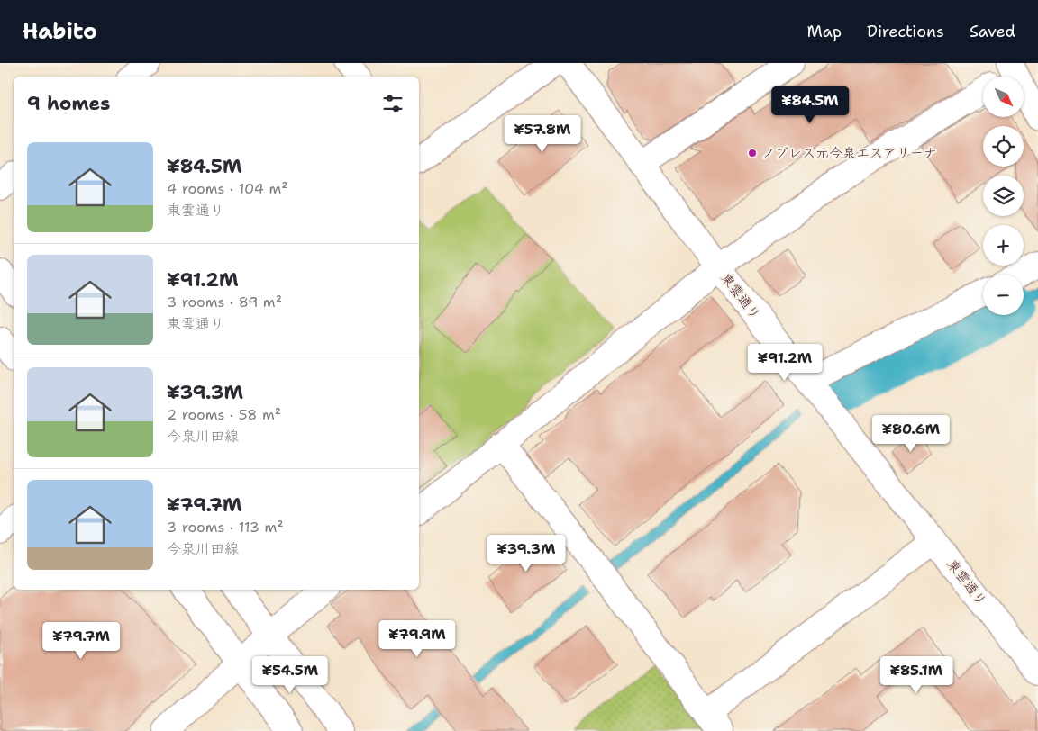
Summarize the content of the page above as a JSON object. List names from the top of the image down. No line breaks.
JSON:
{"streets":{"street":["東雲通り"]},"places":["ノブレス元今泉エスアリーナ"],"north":"bottom right","page":{"header":"Habito","nav":["Map","Directions","Saved"],"map_buttons":["+","−"],"heading":"9 homes","price":["¥84.5M","¥57.8M","¥91.2M","¥80.6M","¥39.3M","¥79.9M","¥79.7M","¥54.5M","¥85.1M"],"list":[{"name":"¥84.5M","note":"4 rooms · 104 m² · 東雲通り"},{"name":"¥91.2M","note":"3 rooms · 89 m² · 東雲通り"},{"name":"¥39.3M","note":"2 rooms · 58 m² · 今泉川田線"},{"name":"¥79.7M","note":"3 rooms · 113 m² · 今泉川田線"}]}}
